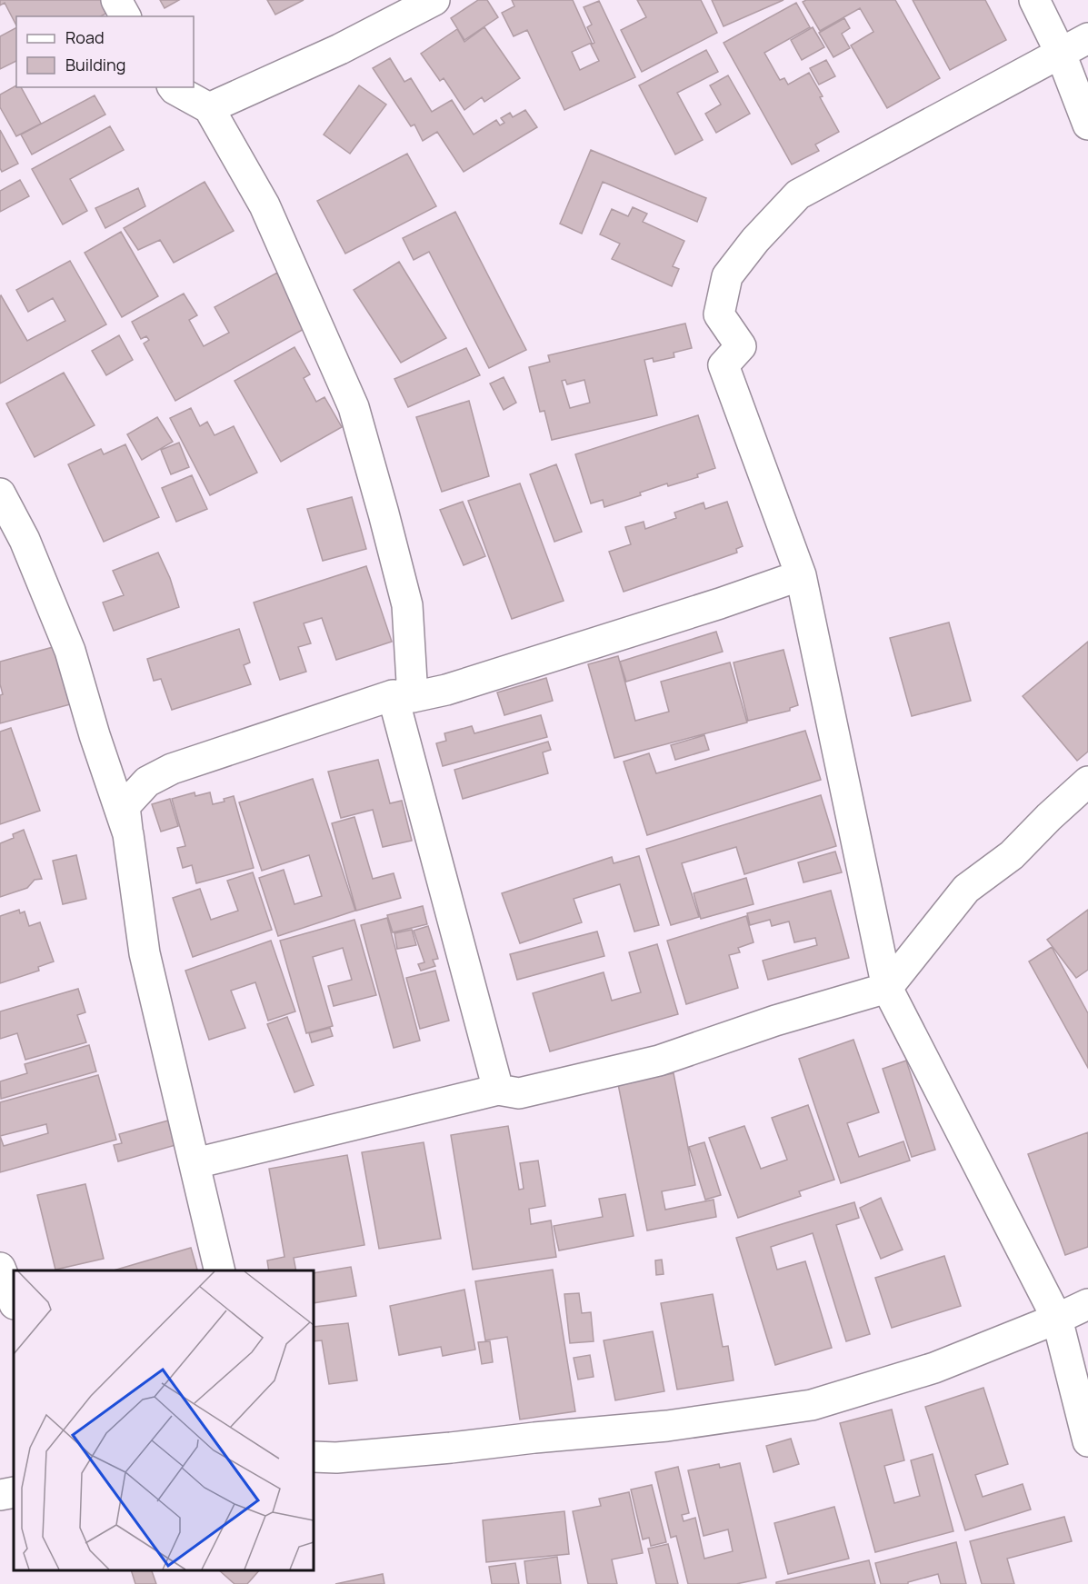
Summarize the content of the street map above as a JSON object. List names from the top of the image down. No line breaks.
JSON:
{"legend":["Road","Building"]}
